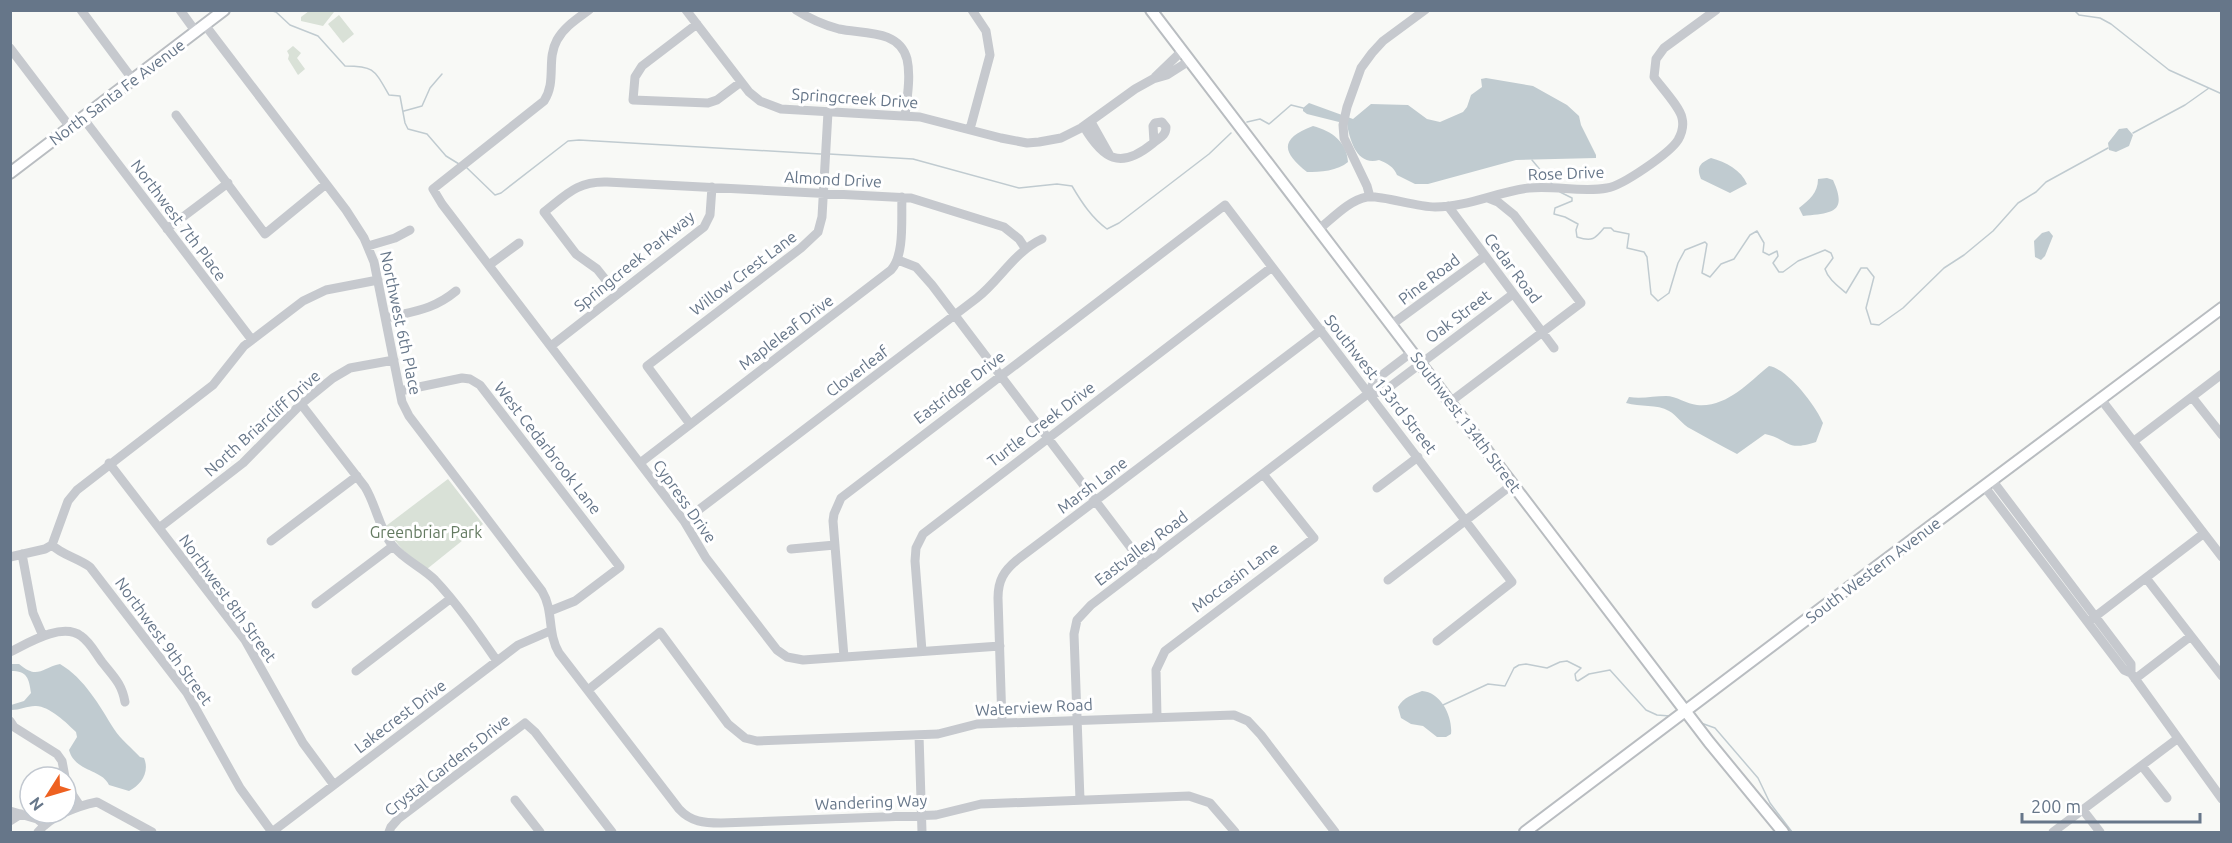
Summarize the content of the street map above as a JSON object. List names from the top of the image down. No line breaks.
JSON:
{"streets":{"main road":["North Santa Fe Avenue","Southwest 134th Street","South Western Avenue"],"street":["Springcreek Drive","Rose Drive","Almond Drive","Northwest 7th Place","Springcreek Parkway","Cedar Road","Willow Crest Lane","Pine Road","Oak Street","Northwest 6th Place","Mapleleaf Drive","Cloverleaf","Southwest 133rd Street","Eastridge Drive","North Briarcliff Drive","Turtle Creek Drive","West Cedarbrook Lane","Marsh Lane","Cypress Drive","Eastvalley Road","Moccasin Lane","Northwest 8th Street","Northwest 9th Street","Waterview Road","Lakecrest Drive","Crystal Gardens Drive","Wandering Way"]},"crossings":[["North Santa Fe Avenue","Northwest 7th Place"],["North Santa Fe Avenue","Northwest 6th Place"],["Springcreek Drive","Willow Crest Lane"],["Springcreek Drive","Southwest 134th Street"],["Rose Drive","Cedar Road"],["Almond Drive","Springcreek Parkway"],["Almond Drive","Willow Crest Lane"],["Almond Drive","Cloverleaf"],["Springcreek Parkway","Cypress Drive"],["Cedar Road","Pine Road"],["Cedar Road","Oak Street"],["Willow Crest Lane","Mapleleaf Drive"],["Pine Road","Southwest 134th Street"],["Oak Street","Southwest 134th Street"],["Oak Street","Eastvalley Road"],["Northwest 6th Place","North Briarcliff Drive"],["Northwest 6th Place","West Cedarbrook Lane"],["Northwest 6th Place","Lakecrest Drive"],["Northwest 6th Place","Wandering Way"],["Mapleleaf Drive","Cypress Drive"],["Cloverleaf","Cypress Drive"],["Southwest 133rd Street","Eastridge Drive"],["Southwest 133rd Street","Turtle Creek Drive"],["Southwest 133rd Street","Marsh Lane"],["Southwest 133rd Street","Eastvalley Road"],["Eastridge Drive","Cypress Drive"],["Southwest 134th Street","Eastvalley Road"],["Southwest 134th Street","South Western Avenue"],["North Briarcliff Drive","Northwest 8th Street"],["Turtle Creek Drive","Cypress Drive"],["Marsh Lane","Cypress Drive"],["Marsh Lane","Waterview Road"],["Eastvalley Road","Moccasin Lane"],["Eastvalley Road","Waterview Road"],["Eastvalley Road","Wandering Way"],["Moccasin Lane","Waterview Road"],["Northwest 8th Street","Lakecrest Drive"],["Northwest 9th Street","Lakecrest Drive"],["Waterview Road","Wandering Way"]],"parks":["Greenbriar Park"],"scale_bar":"200 m","north":"bottom left"}
